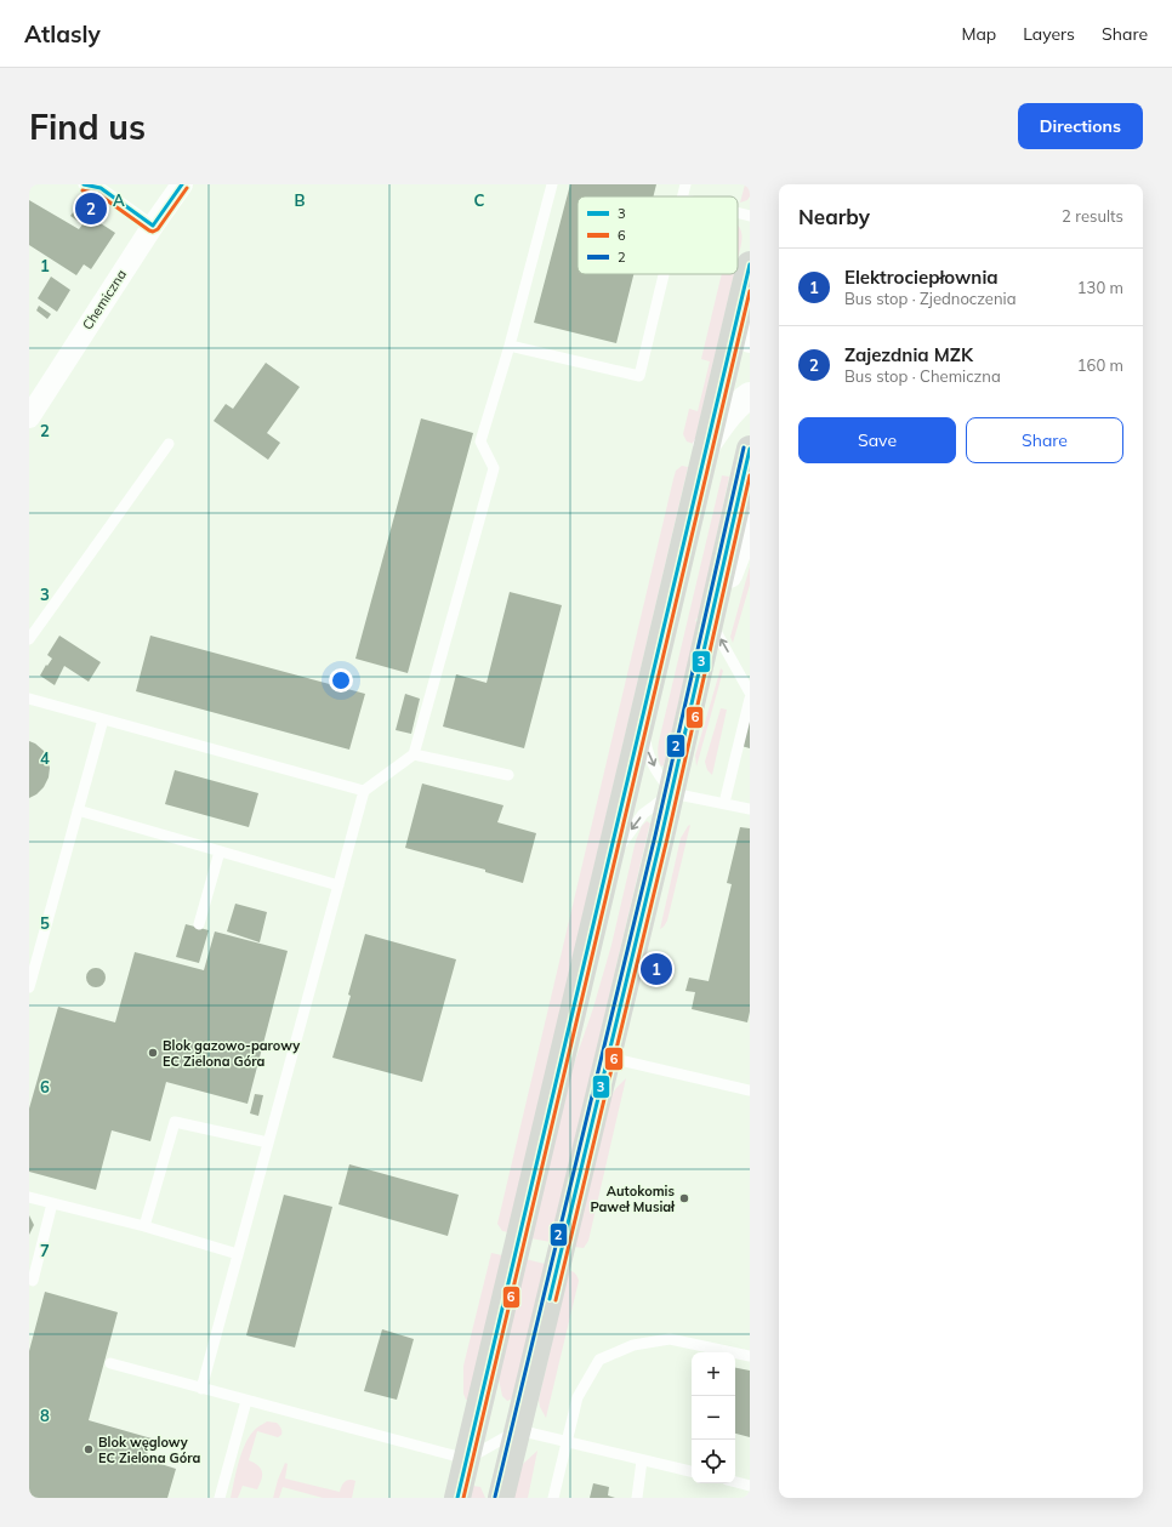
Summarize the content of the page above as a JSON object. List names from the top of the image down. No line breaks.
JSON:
{"streets":{"street":["Chemiczna"]},"places":["Blok gazowo-parowy EC Zielona Góra","Autokomis Paweł Musiał","Blok węglowy EC Zielona Góra"],"lines":["transit line 3","transit line 6","transit line 2"],"legend":["3","6","2"],"page":{"header":"Atlasly","nav":["Map","Layers","Share"],"buttons":["Directions",["Save","Share"]],"title":"Find us","heading":["Nearby","2 results"],"pins":["2","1"],"list":[{"mark":"1","name":"Elektrociepłownia","note":"Bus stop · Zjednoczenia","value":"130 m"},{"mark":"2","name":"Zajezdnia MZK","note":"Bus stop · Chemiczna","value":"160 m"}],"map_buttons":["+","−"]},"grid":{"columns":["A","B","C"],"rows":["1","2","3","4","5","6","7","8"]}}
